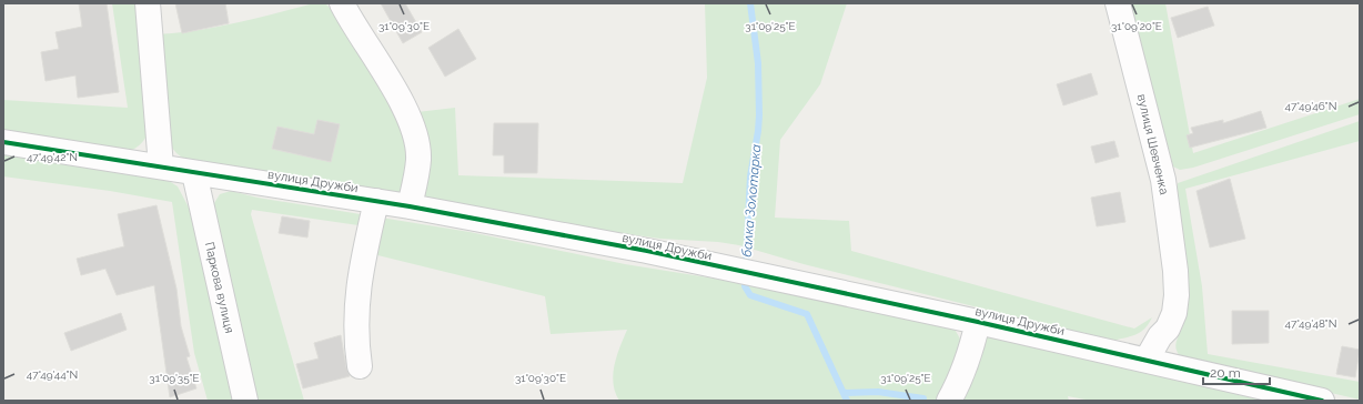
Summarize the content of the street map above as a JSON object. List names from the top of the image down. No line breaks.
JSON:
{"streets":{"street":["вулиця Шевченка","вулиця Дружби","Паркова вулиця"]},"crossings":[["вулиця Шевченка","вулиця Дружби"],["вулиця Дружби","Паркова вулиця"]],"water":["балка Золотарка"],"scale_bar":"20 m","coordinates":["31°09'20\"E","31°09'30\"E","31°09'25\"E","47°49'46\"N","47°49'42\"N","47°49'48\"N","47°49'44\"N","31°09'35\"E"]}
